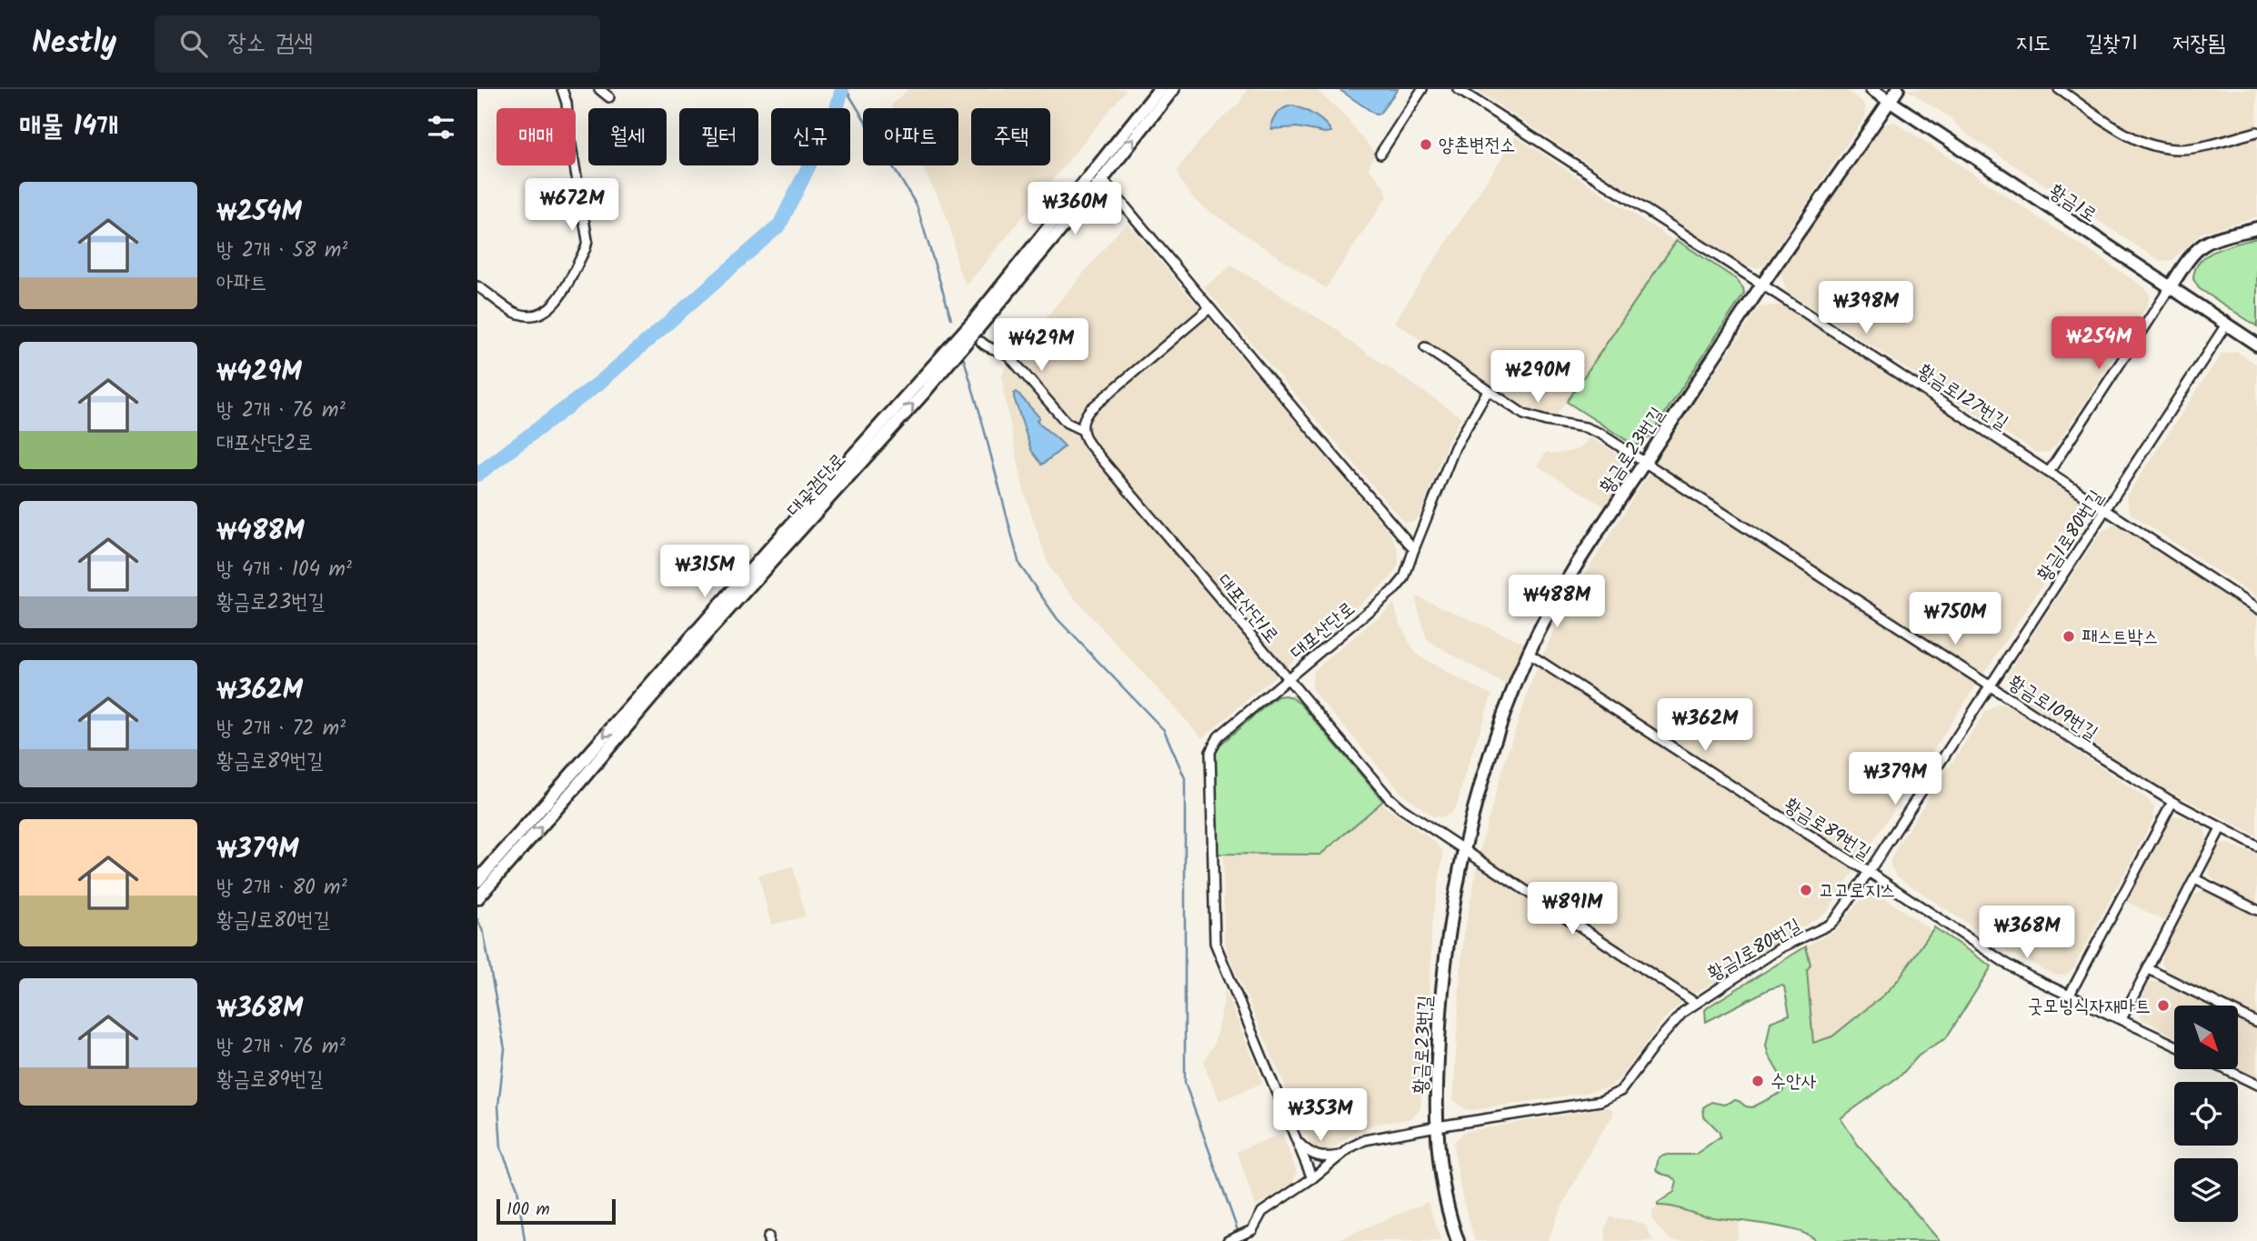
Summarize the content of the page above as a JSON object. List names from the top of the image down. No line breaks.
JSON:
{"streets":{"main road":["황금1로","황금로23번길","대곶검단로"],"street":["황금로127번길","황금1로80번길","대포산단1로","대포산단로","황금로109번길","황금로89번길"]},"crossings":[["황금1로","황금로23번길"],["황금1로","황금1로80번길"],["황금로127번길","황금로23번길"],["황금로127번길","황금1로80번길"],["황금로23번길","황금1로80번길"],["황금로23번길","대포산단1로"],["황금로23번길","황금로109번길"],["황금로23번길","황금로89번길"],["황금1로80번길","대포산단로"],["황금1로80번길","황금로109번길"],["황금1로80번길","황금로89번길"],["대포산단1로","대포산단로"],["대포산단로","황금로109번길"]],"places":["양촌변전소","패스트박스","고고로지스","굿모닝식자재마트","수안사"],"scale_bar":"100 m","north":"bottom right","page":{"header":"Nestly","search":"장소 검색","nav":["지도","길찾기","저장됨"],"heading":"매물 14개","chip":["매매","월세","필터","신규","아파트","주택"],"list":[{"name":"₩254M","note":"방 2개 · 58 m² · 아파트"},{"name":"₩429M","note":"방 2개 · 76 m² · 대포산단2로"},{"name":"₩488M","note":"방 4개 · 104 m² · 황금로23번길"},{"name":"₩362M","note":"방 2개 · 72 m² · 황금로89번길"},{"name":"₩379M","note":"방 2개 · 80 m² · 황금1로80번길"},{"name":"₩368M","note":"방 2개 · 76 m² · 황금로89번길"}],"price":["₩672M","₩360M","₩398M","₩254M","₩429M","₩290M","₩315M","₩488M","₩750M","₩362M","₩379M","₩891M","₩368M","₩353M"],"scale":"100 m"}}
